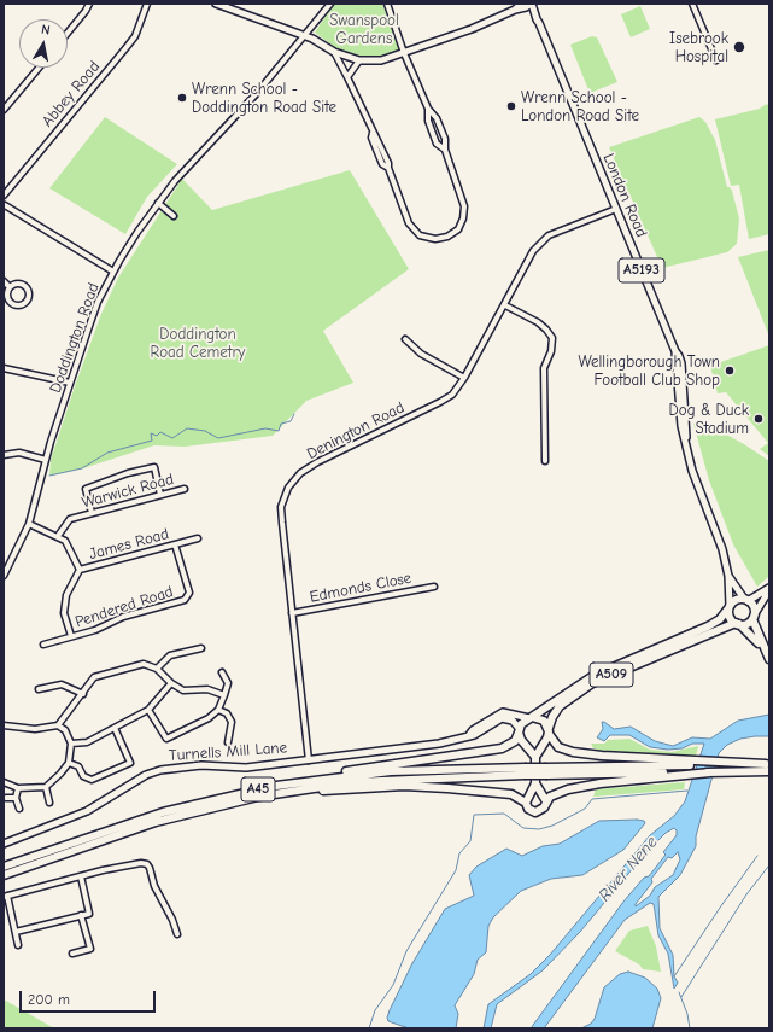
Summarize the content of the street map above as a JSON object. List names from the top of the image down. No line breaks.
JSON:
{"streets":{"highway":["A509","A45"],"main road":["London Road","A5193","Turnells Mill Lane"],"street":["Abbey Road","Doddington Road","Denington Road","Warwick Road","James Road","Edmonds Close","Pendered Road"]},"crossings":[["Abbey Road","Doddington Road"],["London Road","Denington Road"],["London Road","A509"],["Denington Road","Edmonds Close"],["Denington Road","Turnells Mill Lane"],["Warwick Road","James Road"],["James Road","Pendered Road"],["A509","Turnells Mill Lane"],["A509","A45"],["Turnells Mill Lane","A45"]],"water":["River Nene"],"parks":["Swanspool Gardens","Doddington Road Cemetry"],"places":["Isebrook Hospital","Wrenn School - Doddington Road Site","Wrenn School - London Road Site","Wellingborough Town Football Club Shop","Dog & Duck Stadium"],"scale_bar":"200 m","north":"top"}
